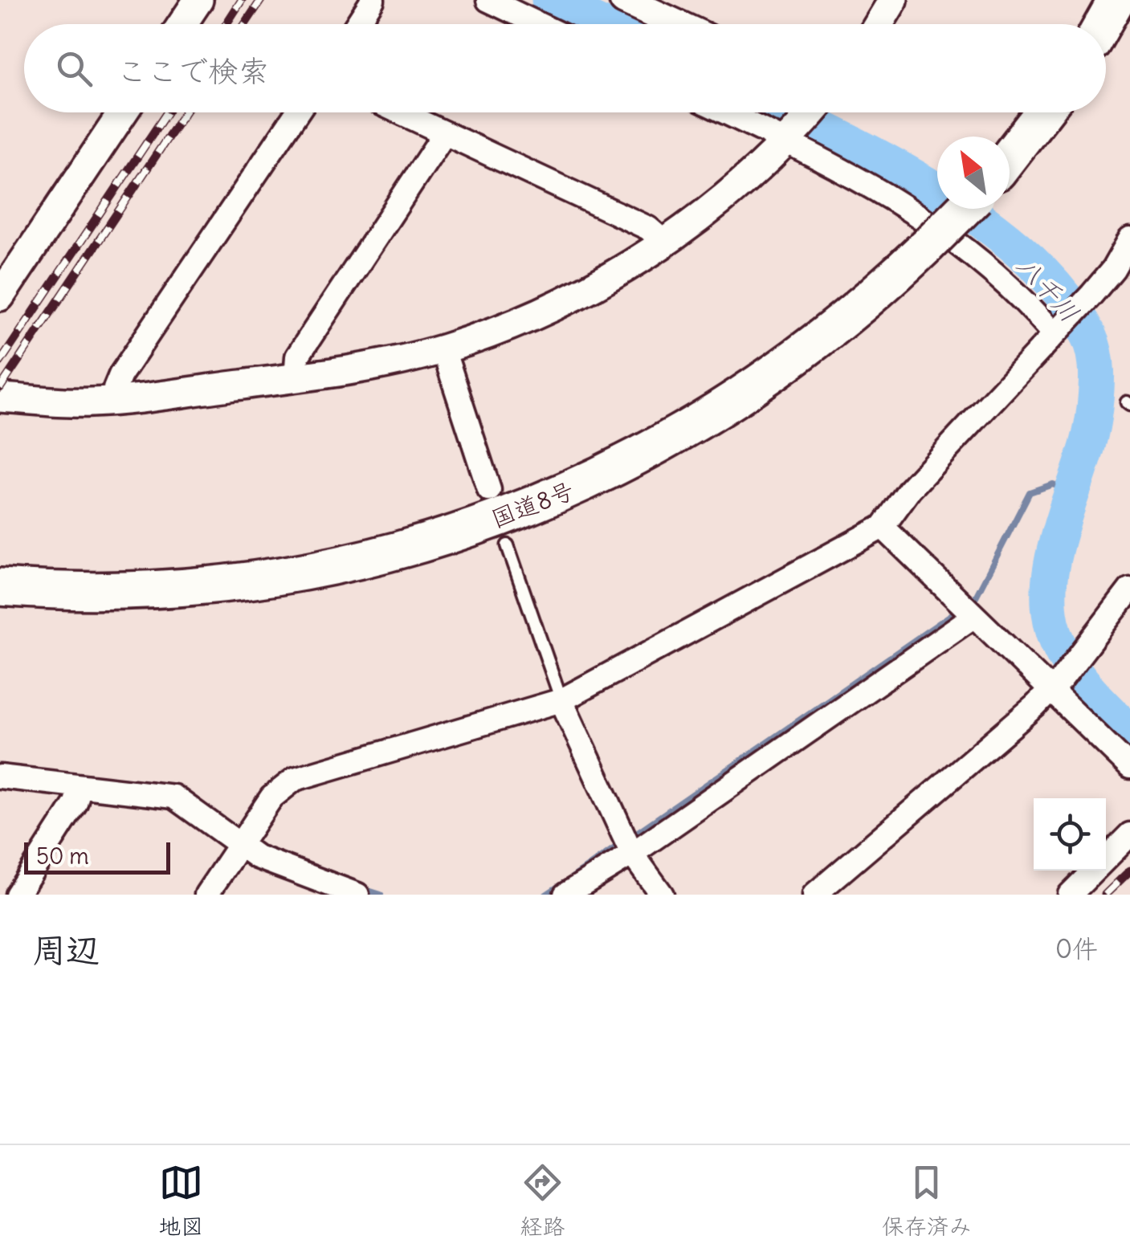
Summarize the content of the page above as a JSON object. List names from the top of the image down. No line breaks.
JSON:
{"streets":{"highway":["国道8号"]},"water":["八千川"],"scale_bar":"50 m","north":"top left","page":{"search":"ここで検索","scale":"50 m","heading":["周辺","0件"],"nav":["地図","経路","保存済み"]}}
